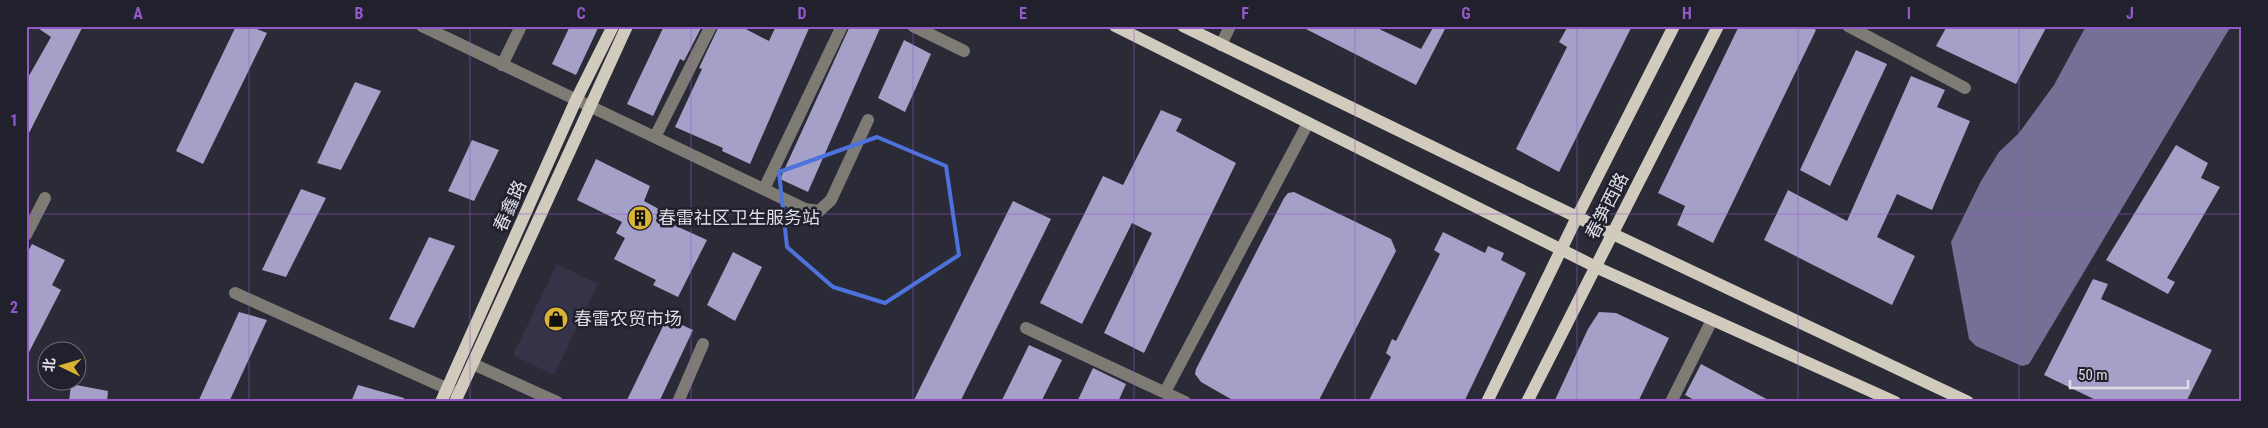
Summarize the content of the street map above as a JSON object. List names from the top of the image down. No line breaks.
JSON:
{"streets":{"main road":["春鑫路","春笋西路"]},"places":{"building":["春雷社区卫生服务站"],"shop":["春雷农贸市场"]},"scale_bar":"50 m","north":"left","grid":{"columns":["A","B","C","D","E","F","G","H","I","J"],"rows":["1","2"]}}
